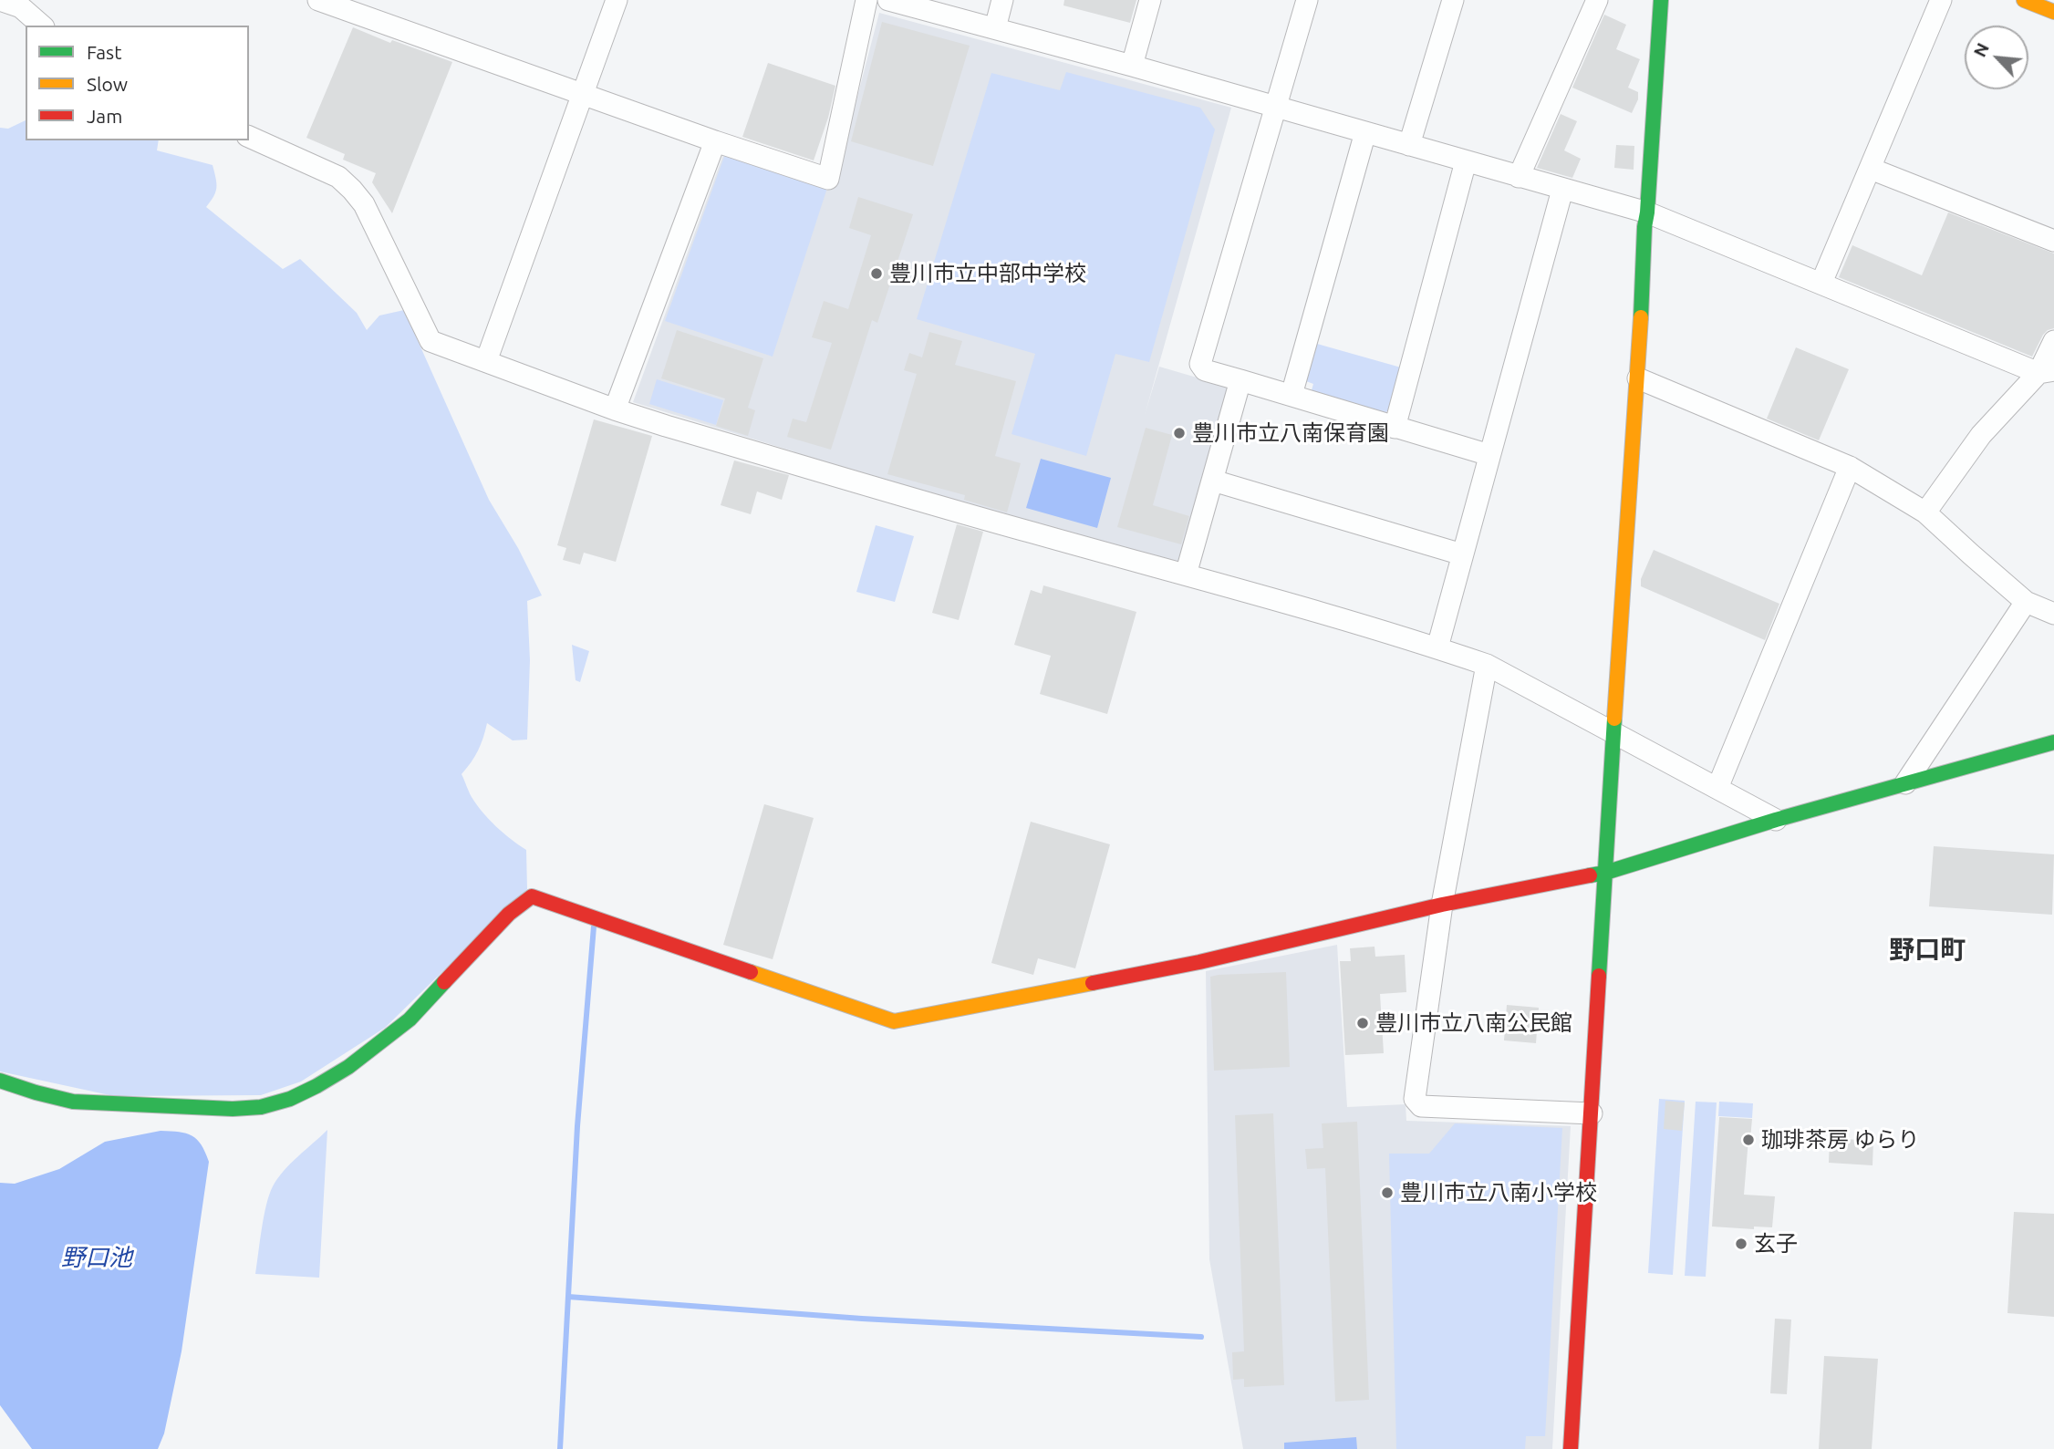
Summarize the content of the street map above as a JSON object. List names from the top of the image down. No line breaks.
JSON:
{"districts":["野口町"],"water":["野口池"],"places":["豊川市立中部中学校","豊川市立八南保育園","豊川市立八南公民館","珈琲茶房 ゆらり","豊川市立八南小学校","玄子"],"legend":["Fast","Slow","Jam"],"north":"top left"}
